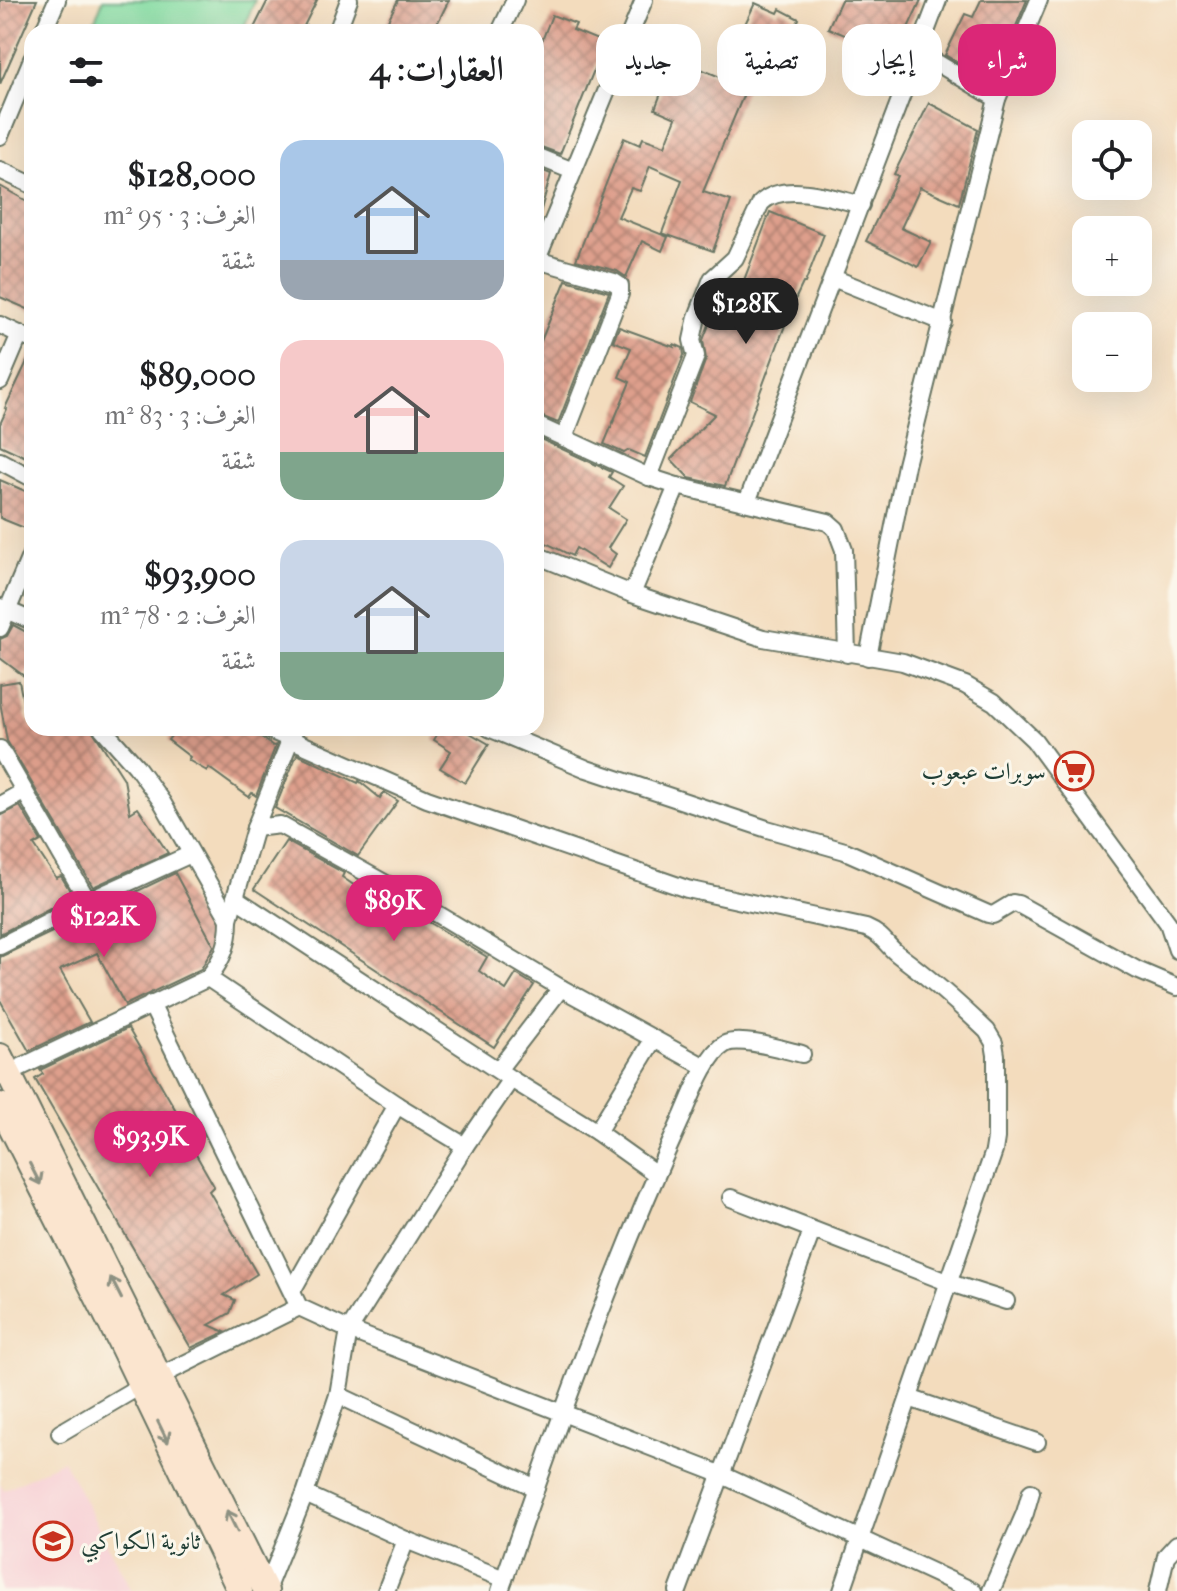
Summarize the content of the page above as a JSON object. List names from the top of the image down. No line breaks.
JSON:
{"places":{"supermarket":["سوبرات عبعوب"],"school or university":["ثانوية الكواكبي"]},"page":{"chip":["شراء","إيجار","تصفية","جديد"],"heading":"العقارات: 4","map_buttons":["+","−"],"list":[{"name":"$128,000","note":"الغرف: 3 · 95 m² · شقة"},{"name":"$89,000","note":"الغرف: 3 · 83 m² · شقة"},{"name":"$93,900","note":"الغرف: 2 · 78 m² · شقة"}],"price":["$128K","$89K","$122K","$93.9K"]}}
